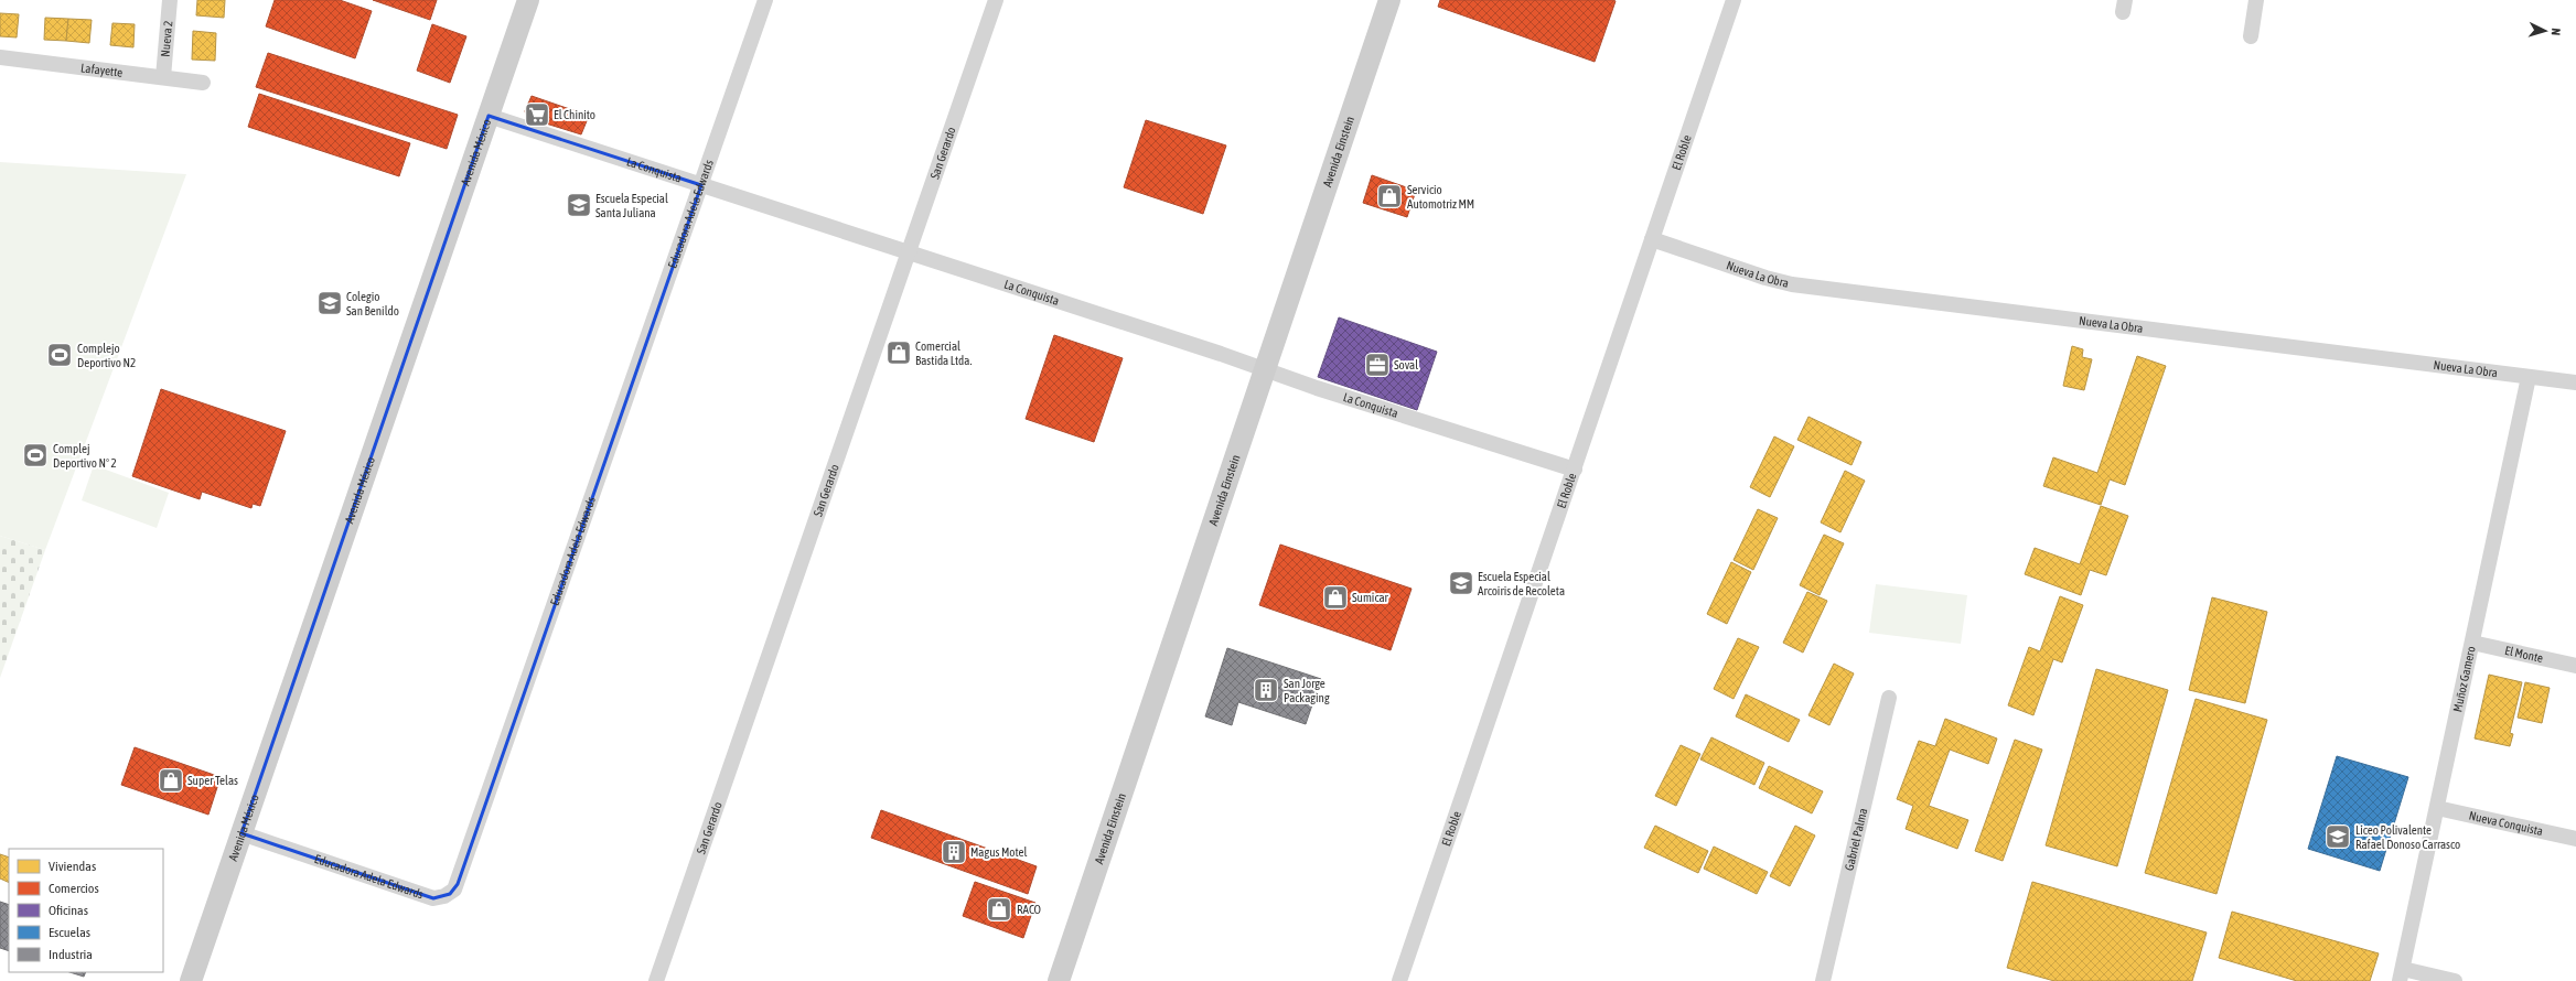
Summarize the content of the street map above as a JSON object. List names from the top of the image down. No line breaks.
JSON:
{"streets":{"street":["Nueva 2","Lafayette","Avenida Einstein","El Roble","Avenida México","San Gerardo","La Conquista","Educadora Adela Edwards","Nueva La Obra","El Monte","Muñoz Gamero","Nueva Conquista","Gabriel Palma"]},"crossings":[["Nueva 2","Lafayette"],["Avenida Einstein","La Conquista"],["El Roble","La Conquista"],["El Roble","Nueva La Obra"],["Avenida México","La Conquista"],["Avenida México","Educadora Adela Edwards"],["San Gerardo","La Conquista"],["La Conquista","Educadora Adela Edwards"],["Nueva La Obra","Muñoz Gamero"],["El Monte","Muñoz Gamero"],["Muñoz Gamero","Nueva Conquista"]],"places":{"supermarket":["El Chinito"],"shop":["Servicio Automotriz MM","Comercial Bastida Ltda.","Sumicar","Super Telas","RACO"],"school or university":["Escuela Especial Santa Juliana","Colegio San Benildo","Escuela Especial Arcoiris de Recoleta","Liceo Polivalente Rafael Donoso Carrasco"],"sports":["Complejo Deportivo N2","Complej Deportivo Nº 2"],"office":["Soval"],"building":["San Jorge Packaging","Magus Motel"]},"legend":["Viviendas","Comercios","Oficinas","Escuelas","Industria"],"north":"right"}
